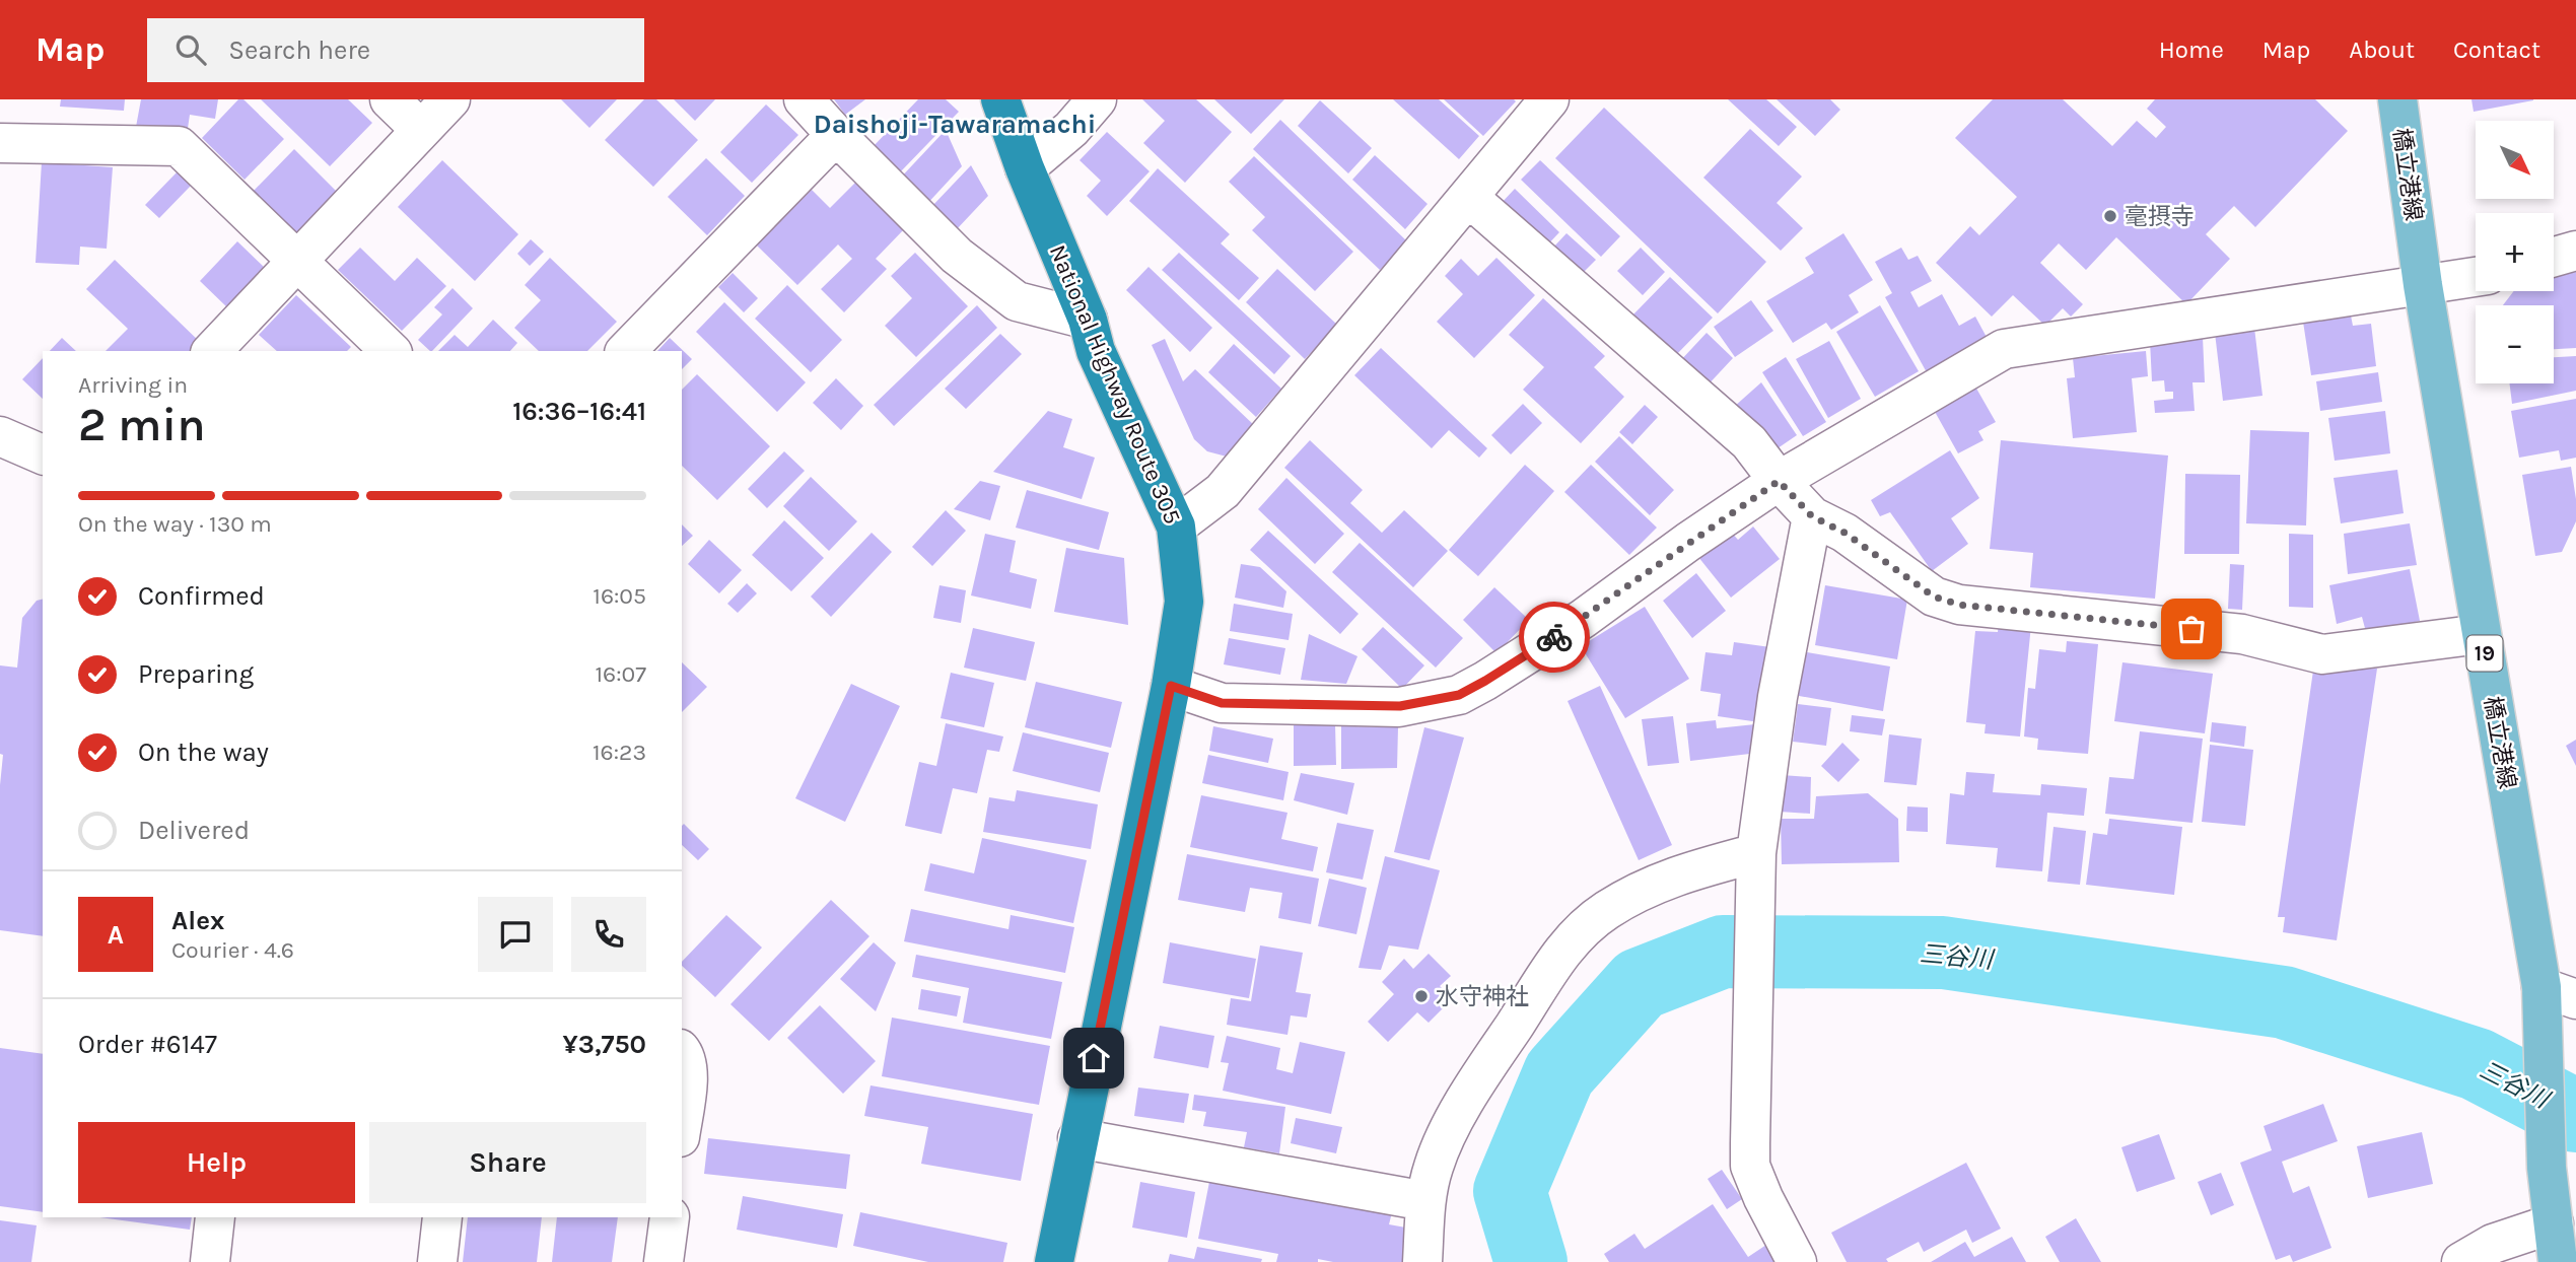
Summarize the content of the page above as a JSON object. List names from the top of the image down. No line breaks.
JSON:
{"streets":{"highway":["National Highway Route 305"],"main road":["橋立港線","19"]},"districts":["Daishoji-Tawaramachi"],"water":["三谷川"],"places":["毫摂寺","水守神社"],"north":"bottom right","page":{"header":"Map","search":"Search here","nav":["Home","Map","About","Contact"],"map_buttons":["+","−"],"heading":["2 min","Arriving in","16:36–16:41"],"panel":["Alex","Courier · 4.6","Order #6147","¥3,750"],"bar":"On the way · 130 m","list":[["Confirmed","16:05"],["Preparing","16:07"],["On the way","16:23"],"Delivered"],"round":"A","buttons":["Help","Share"]}}
